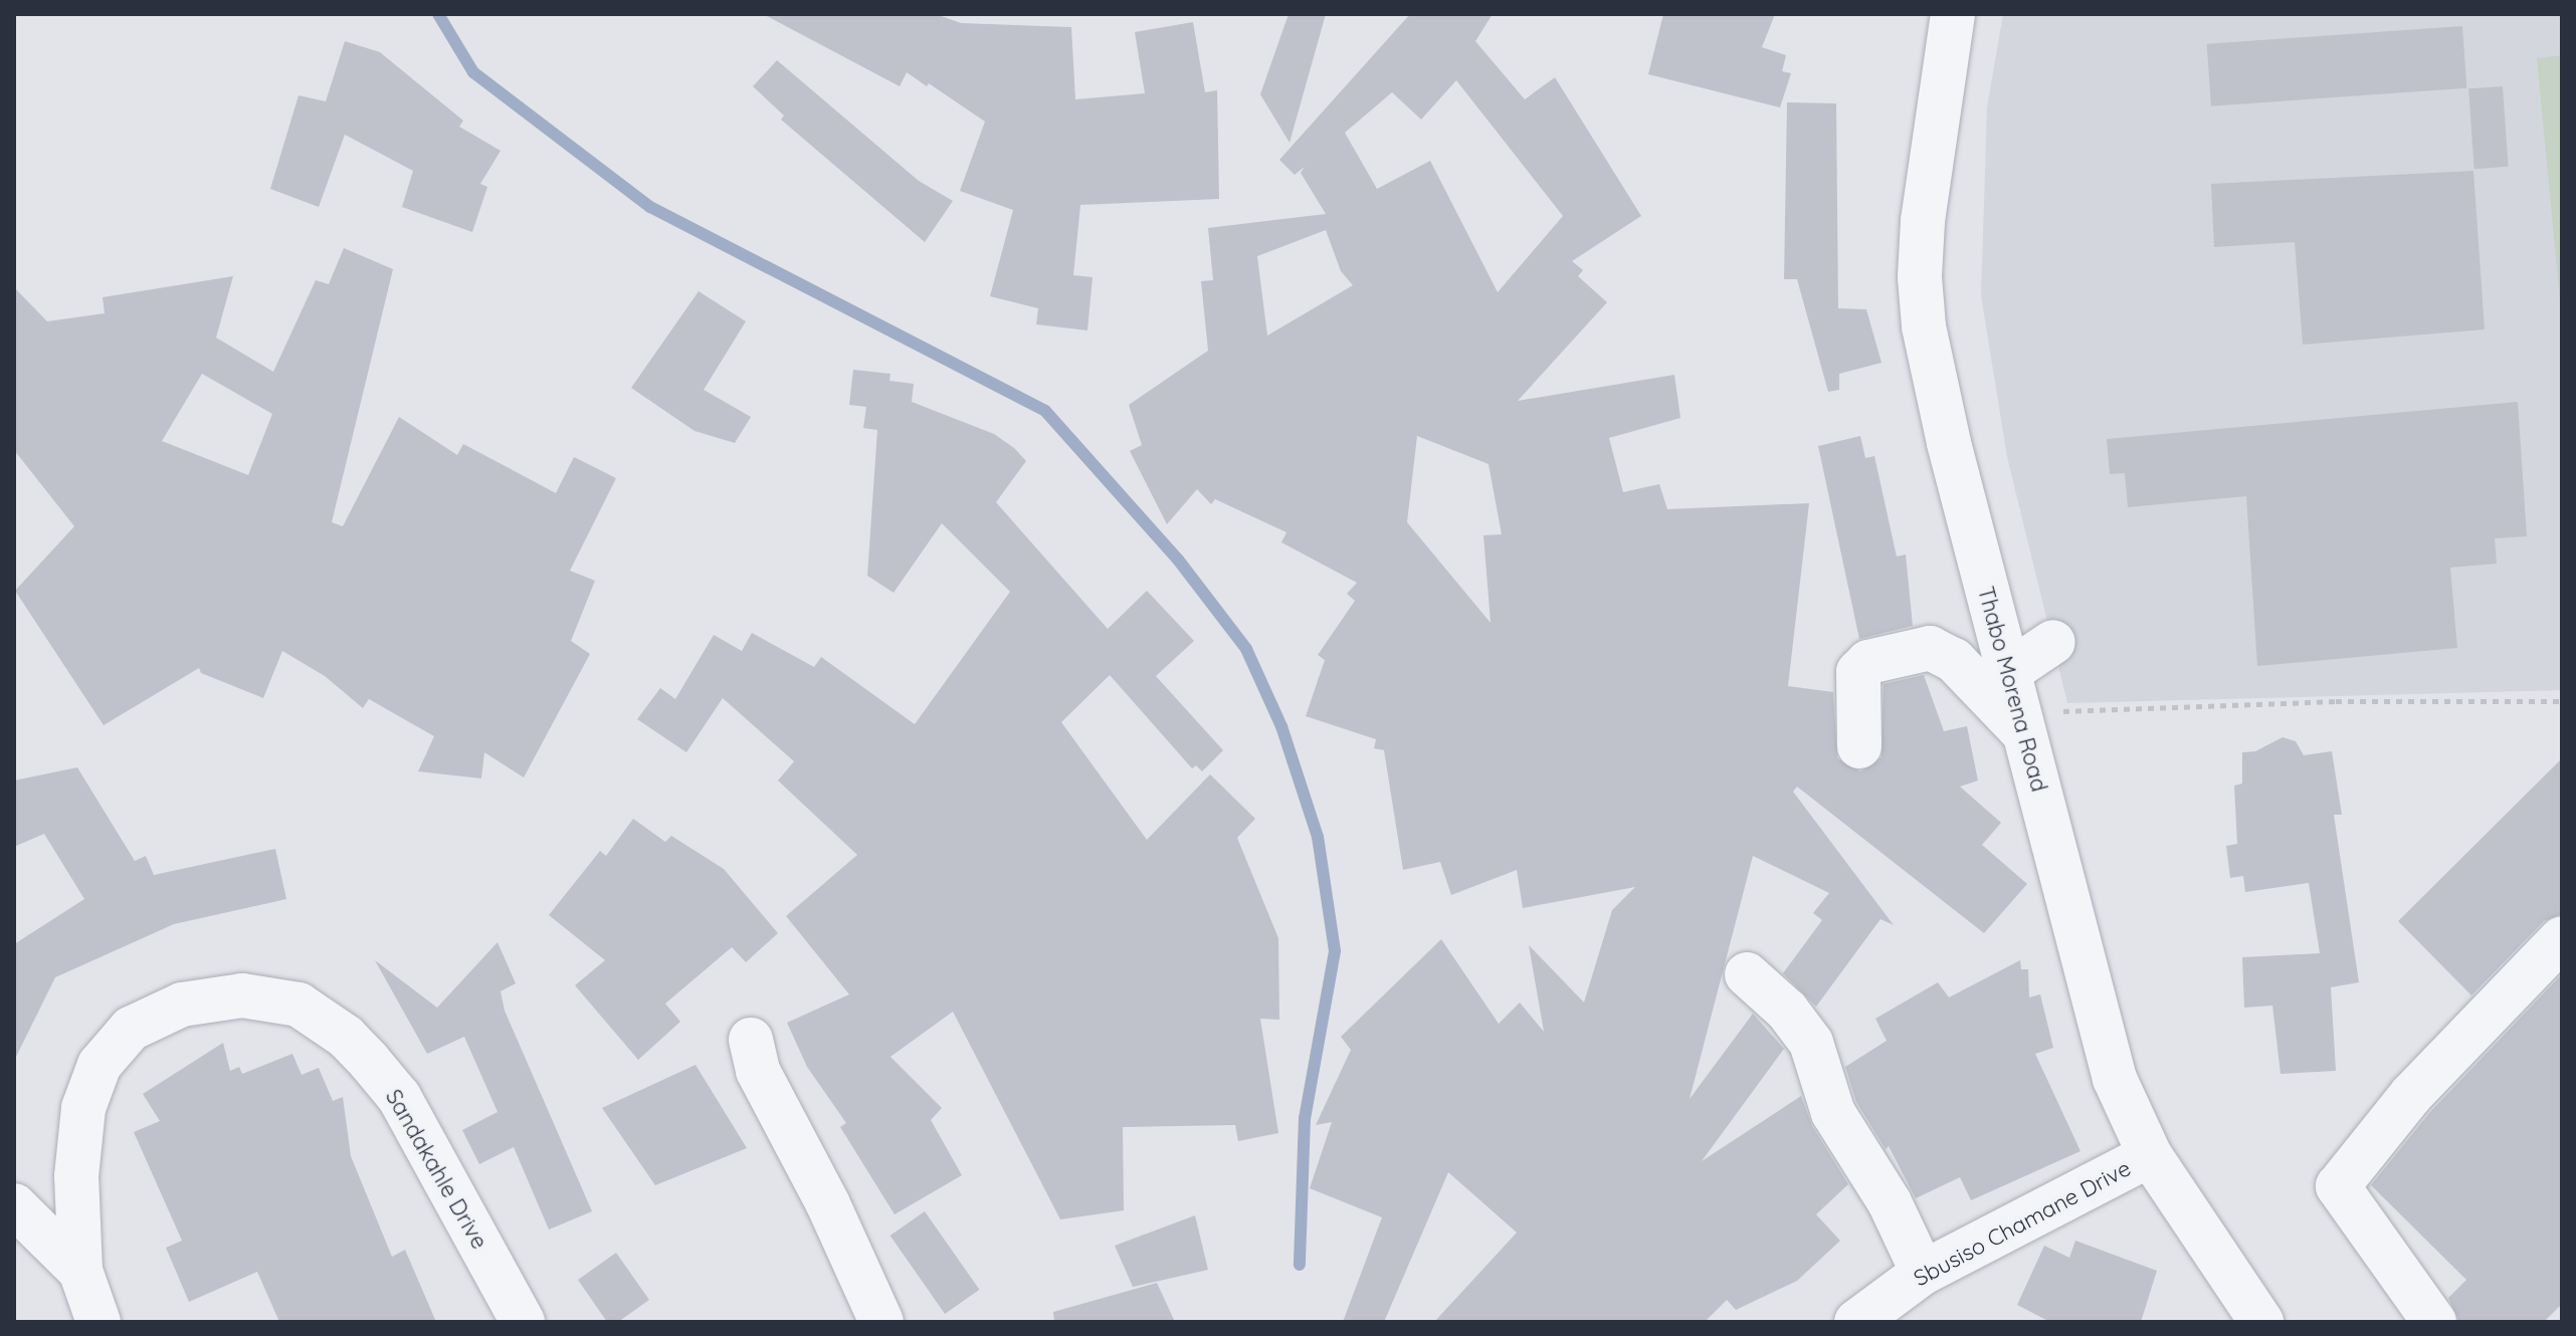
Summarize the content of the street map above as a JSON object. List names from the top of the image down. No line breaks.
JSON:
{"streets":{"street":["Thabo Morena Road","Sandakahle Drive","Sbusiso Chamane Drive"]},"crossings":[["Thabo Morena Road","Sbusiso Chamane Drive"]]}
